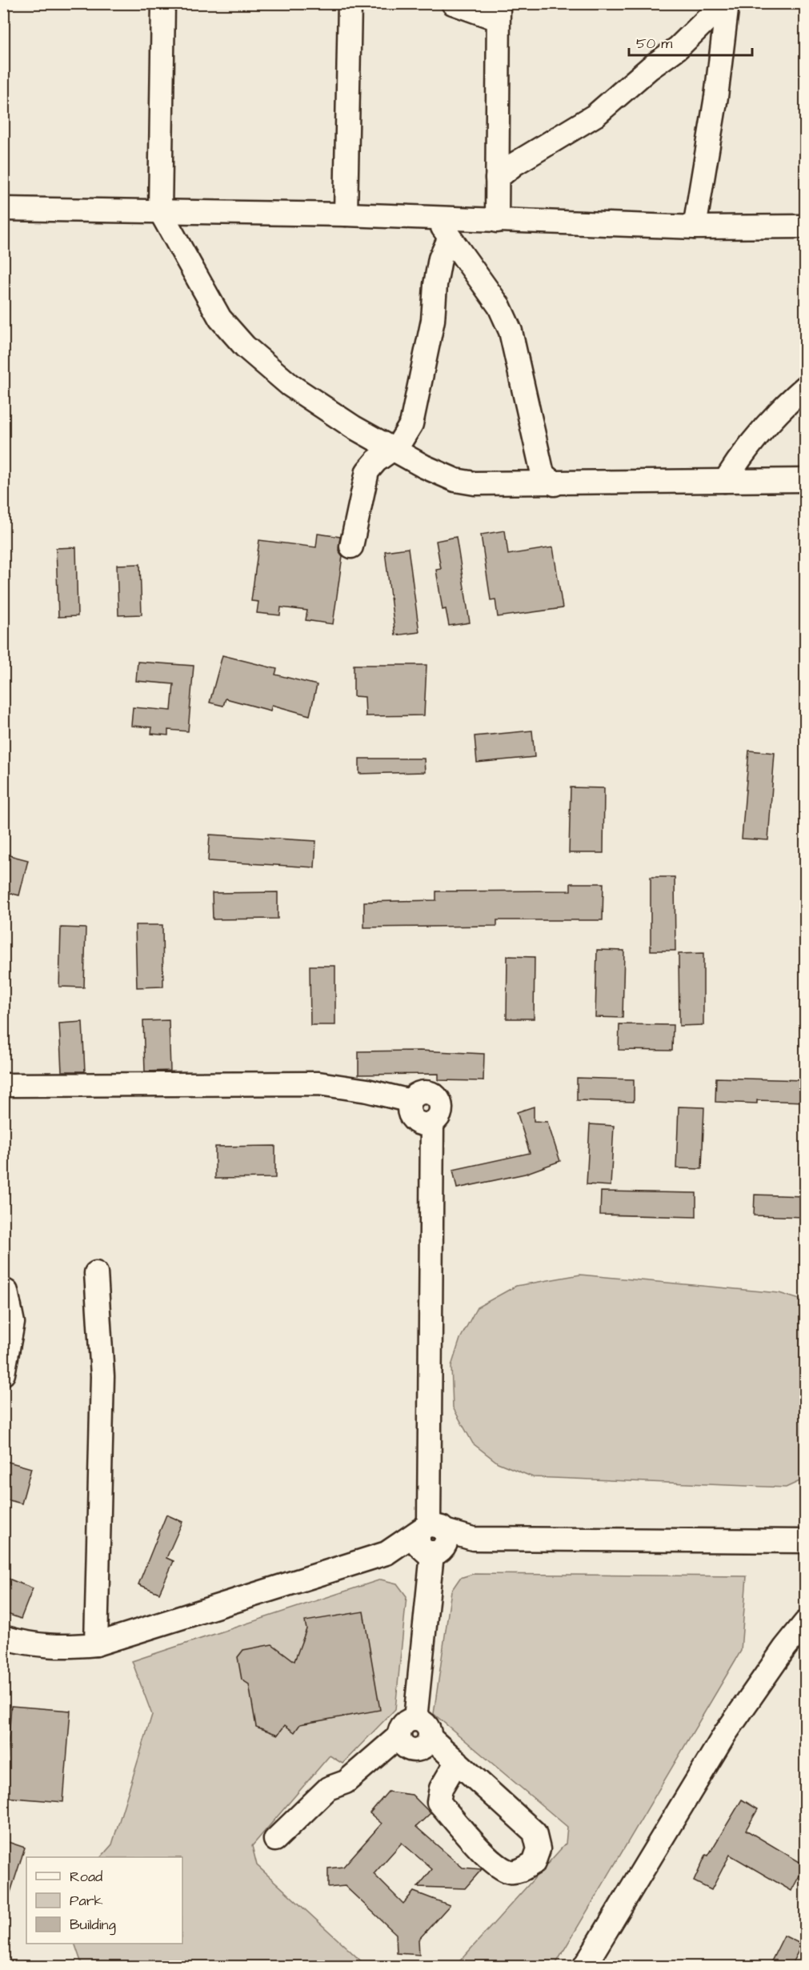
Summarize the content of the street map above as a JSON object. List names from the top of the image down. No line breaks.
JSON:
{"legend":["Road","Park","Building"],"scale_bar":"50 m"}
